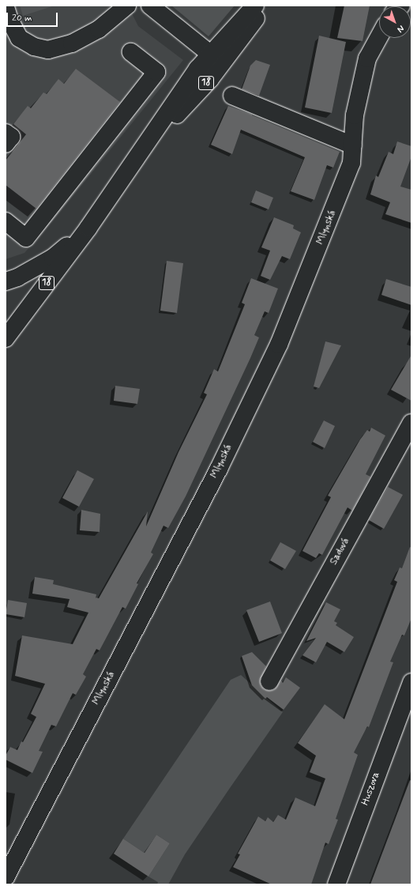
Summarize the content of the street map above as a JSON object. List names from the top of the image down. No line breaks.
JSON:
{"streets":{"street":["18","Mlynská","Sadová","Huszova"]},"scale_bar":"20 m","north":"bottom right"}
